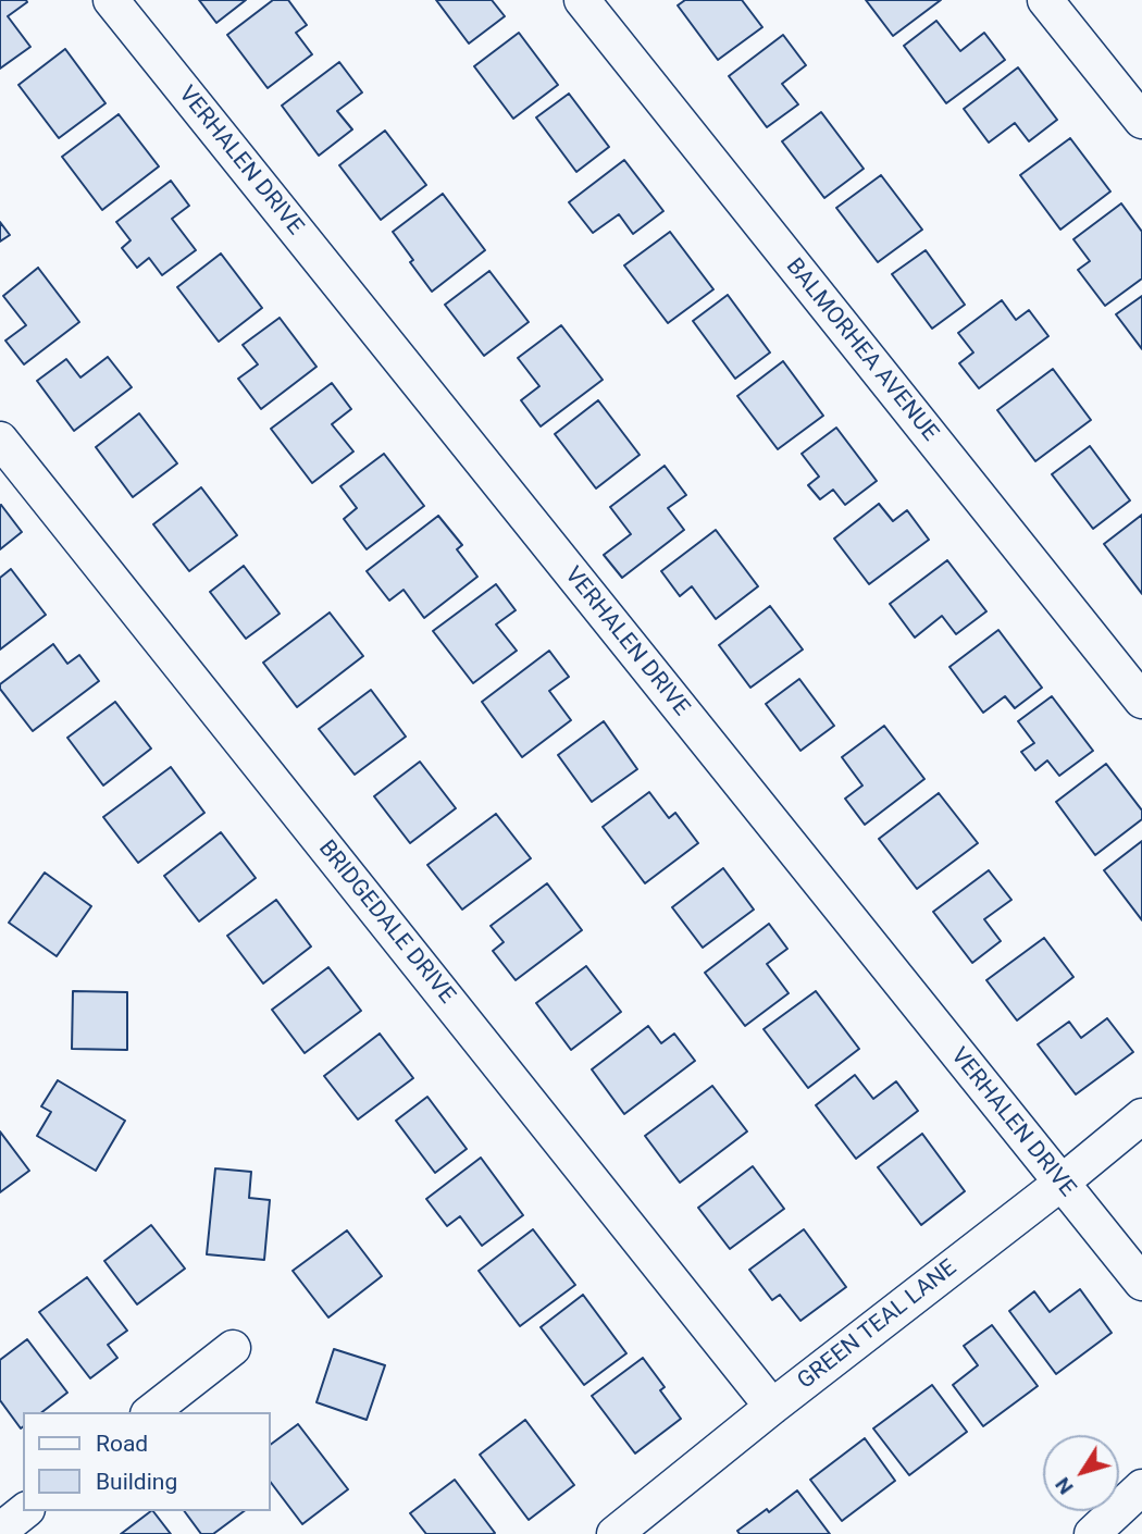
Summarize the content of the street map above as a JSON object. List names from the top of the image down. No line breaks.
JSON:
{"streets":{"street":["VERHALEN DRIVE","BALMORHEA AVENUE","BRIDGEDALE DRIVE","GREEN TEAL LANE"]},"crossings":[["VERHALEN DRIVE","GREEN TEAL LANE"],["BRIDGEDALE DRIVE","GREEN TEAL LANE"]],"legend":["Road","Building"],"north":"bottom left"}
